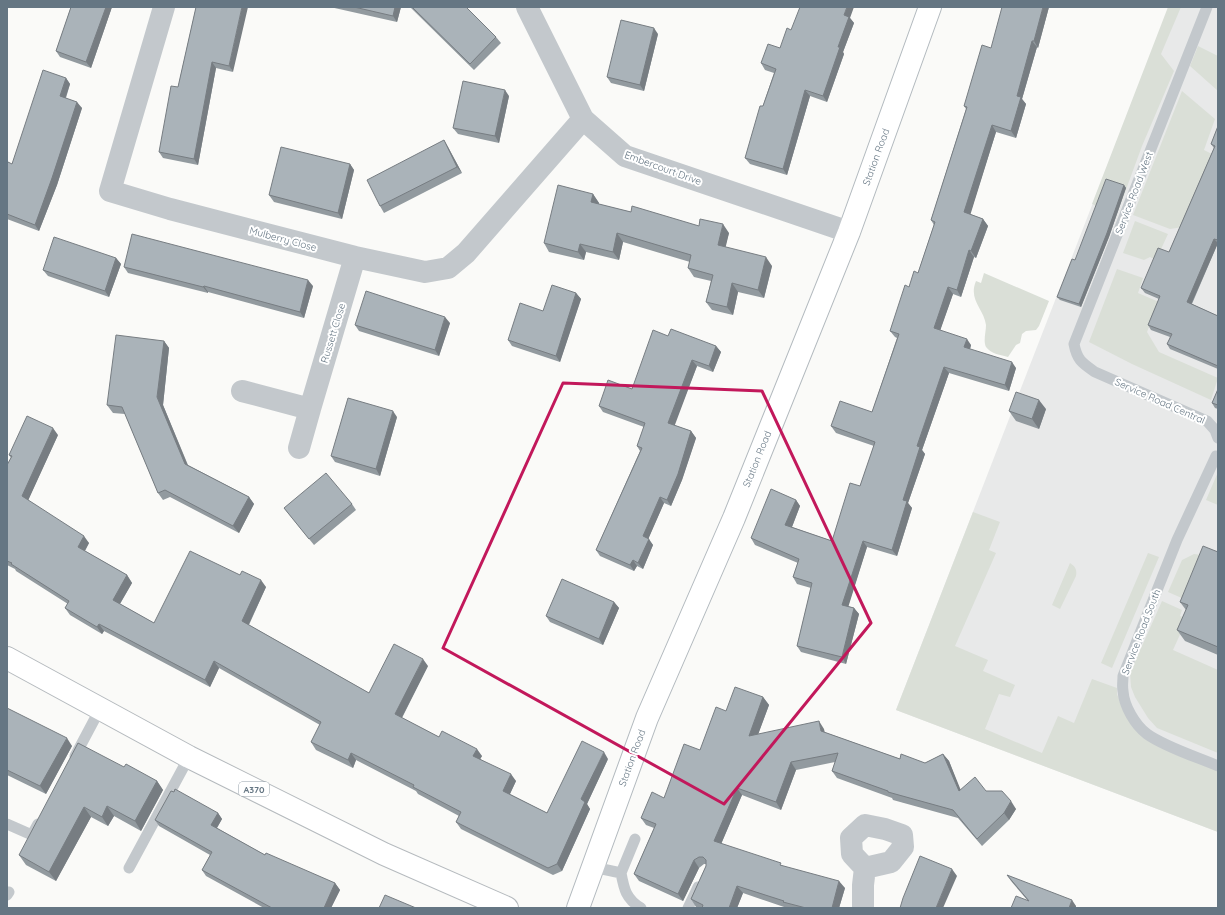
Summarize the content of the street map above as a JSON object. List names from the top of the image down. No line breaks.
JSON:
{"streets":{"street":["Station Road","Embercourt Drive","Mulberry Close","Russett Close","A370"],"lane":["Service Road West","Service Road Central","Service Road South"]},"crossings":[["Station Road","Embercourt Drive"],["Embercourt Drive","Mulberry Close"],["Service Road West","Service Road Central"],["Mulberry Close","Russett Close"]]}
